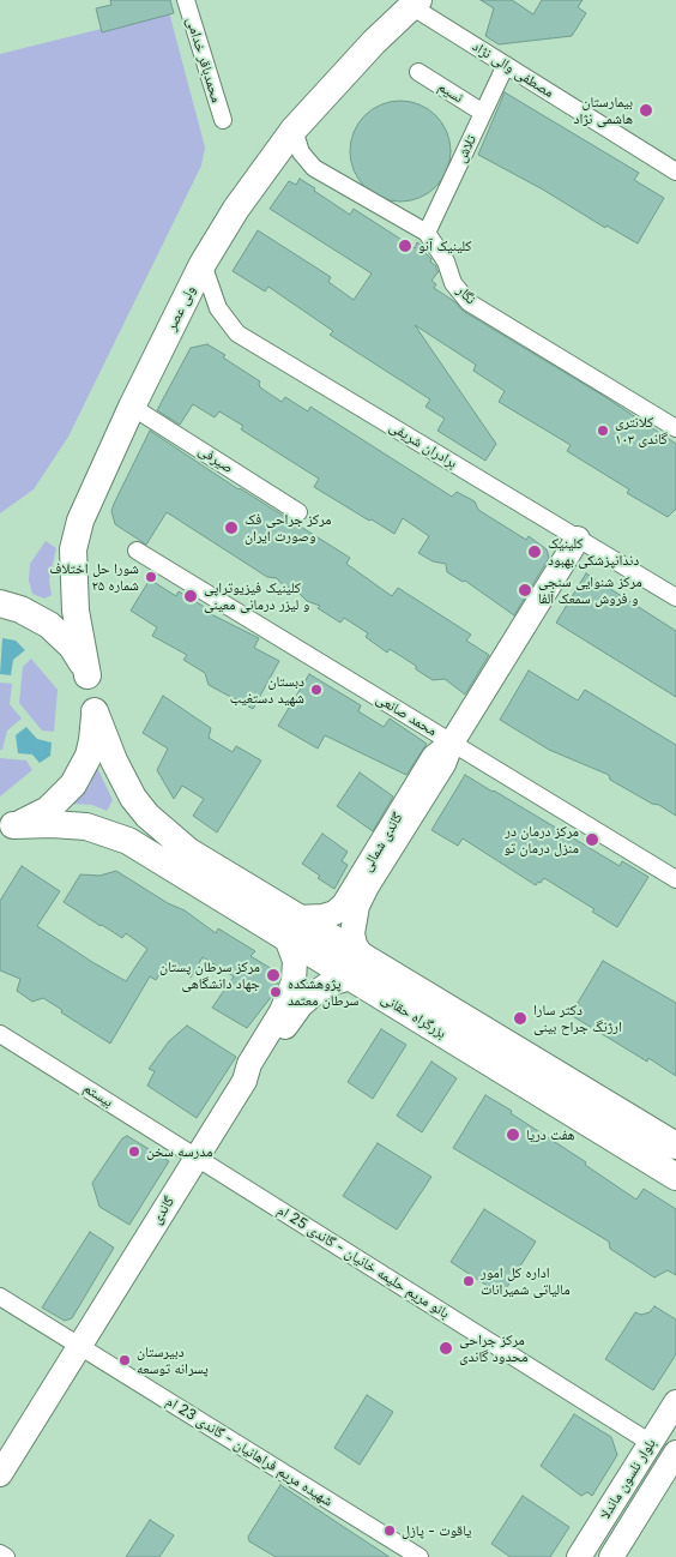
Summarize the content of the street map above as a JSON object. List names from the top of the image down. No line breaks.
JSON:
{"streets":{"main road":["ولی عصر","گاندی شمالی","بزرگراه حقانی","گاندی","بلوار نلسون ماندلا"],"street":["محمدباقر خدامی","مصطفی والی نژاد","نسیم","تلاش","نگار","برادران شریفی","صیرفی","محمد صانعی","بیستم","بانو مریم حلیمه خانیان - گاندی 25 ام","شهیده مریم فراهانیان - گاندی 23 ام"]},"crossings":[["مصطفی والی نژاد","تلاش"],["مصطفی والی نژاد","ولی عصر"],["نسیم","تلاش"],["تلاش","نگار"],["نگار","ولی عصر"],["ولی عصر","برادران شریفی"],["ولی عصر","صیرفی"],["برادران شریفی","گاندی شمالی"],["محمد صانعی","گاندی شمالی"],["گاندی شمالی","بزرگراه حقانی"],["گاندی شمالی","گاندی"],["بزرگراه حقانی","گاندی"],["بیستم","گاندی"],["بیستم","بانو مریم حلیمه خانیان - گاندی 25 ام"],["گاندی","بانو مریم حلیمه خانیان - گاندی 25 ام"],["گاندی","شهیده مریم فراهانیان - گاندی 23 ام"],["بانو مریم حلیمه خانیان - گاندی 25 ام","بلوار نلسون ماندلا"]],"places":["بیمارستان هاشمی نژاد","کلینیک آنو","کلانتری ۱۰۳ گاندی","مرکز جراحی فک وصورت ایران","کلینیک دندانپزشکی بهبود","شورا حل اختلاف شماره ۲۵","مرکز شنوایی سنجی و فروش سمعک آلفا","کلینیک فیزیوتراپی و لیزر درمانی معینی","دبستان شهید دستغیب","مرکز درمان در منزل درمان تو","مرکز سرطان پستان جهاد دانشگاهی","پژوهشکده سرطان معتمد","دکتر سارا ارژنگ جراح بینی","هفت دریا","مدرسه سخن","اداره کل امور مالیاتی شمیرانات","مرکز جراحی محدود گاندی","دبیرستان پسرانه توسعه","یاقوت - پازل"]}
